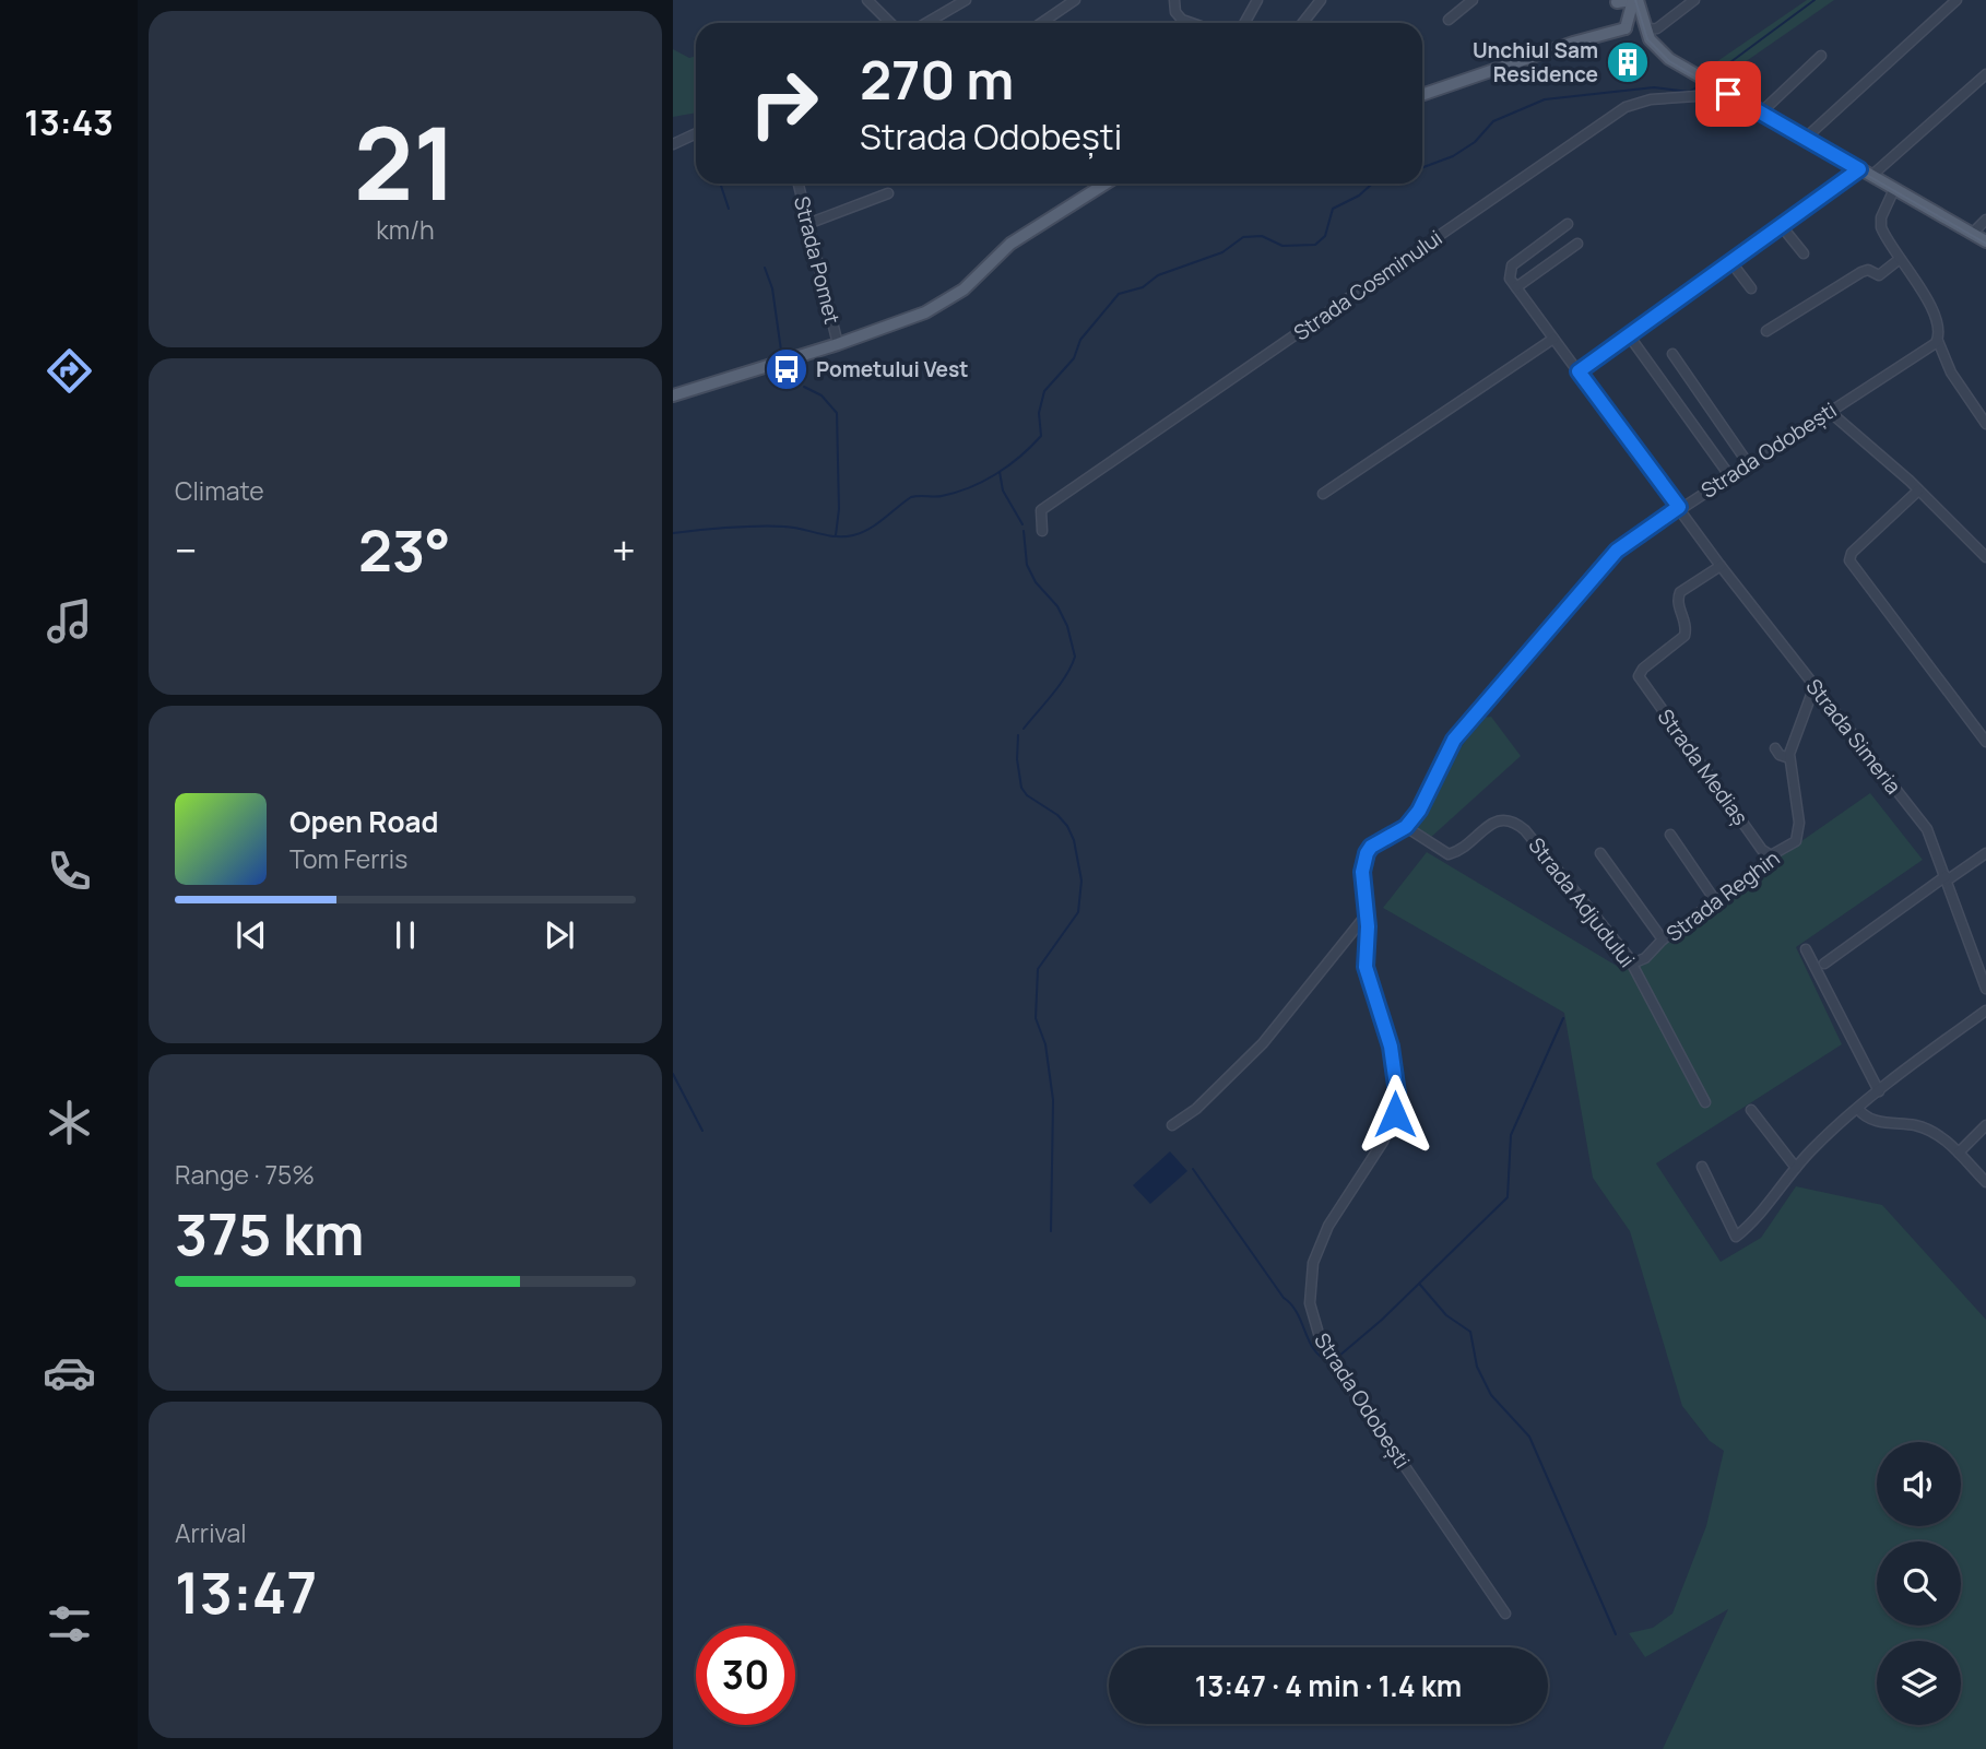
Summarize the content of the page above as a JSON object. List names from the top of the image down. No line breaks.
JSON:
{"streets":{"street":["Strada Pomet","Strada Cosminului","Strada Odobești","Strada Simeria","Strada Mediaș","Strada Reghin","Strada Adjudului"]},"crossings":[["Strada Odobești","Strada Simeria"],["Strada Odobești","Strada Adjudului"],["Strada Simeria","Strada Mediaș"],["Strada Simeria","Strada Reghin"],["Strada Mediaș","Strada Reghin"],["Strada Reghin","Strada Adjudului"]],"places":{"building":["Unchiul Sam Residence"],"bus stop":["Pometului Vest"]},"page":{"tabs":"13:43","tile":[["21","km/h"],"Climate",["Range · 75%","375 km"],["Arrival","13:47"]],"turn":["270 m","Strada Odobești"],"heat":["−","23°","+"],"song":["Open Road","Tom Ferris"],"limit":"30","trip":"13:47 · 4 min · 1.4 km"}}
